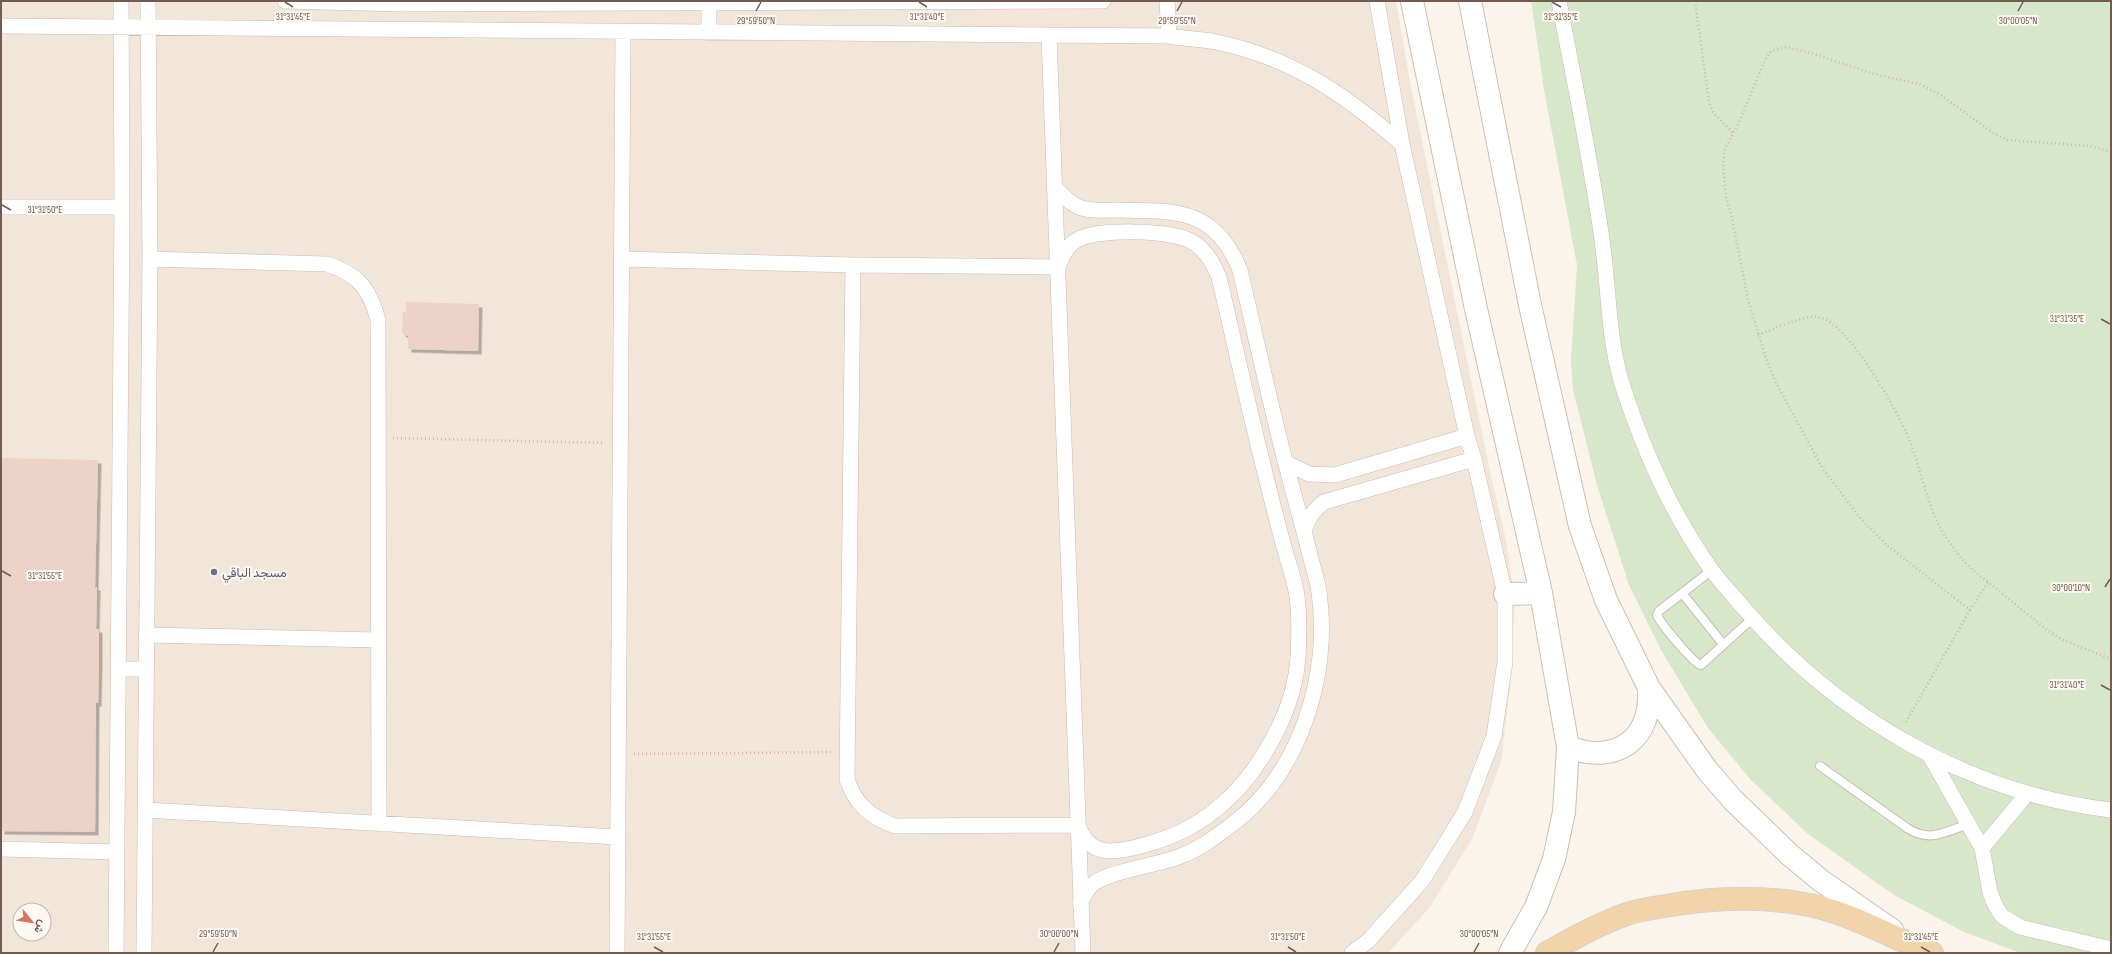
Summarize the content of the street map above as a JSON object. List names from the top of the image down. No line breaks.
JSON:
{"places":["مسجد الباقي"],"north":"bottom right","coordinates":["31°31'45\"E","31°31'40\"E","31°31'35\"E","30°00'05\"N","29°59'50\"N","29°59'55\"N","31°31'50\"E","31°31'55\"E","30°00'10\"N","30°00'00\"N"]}
